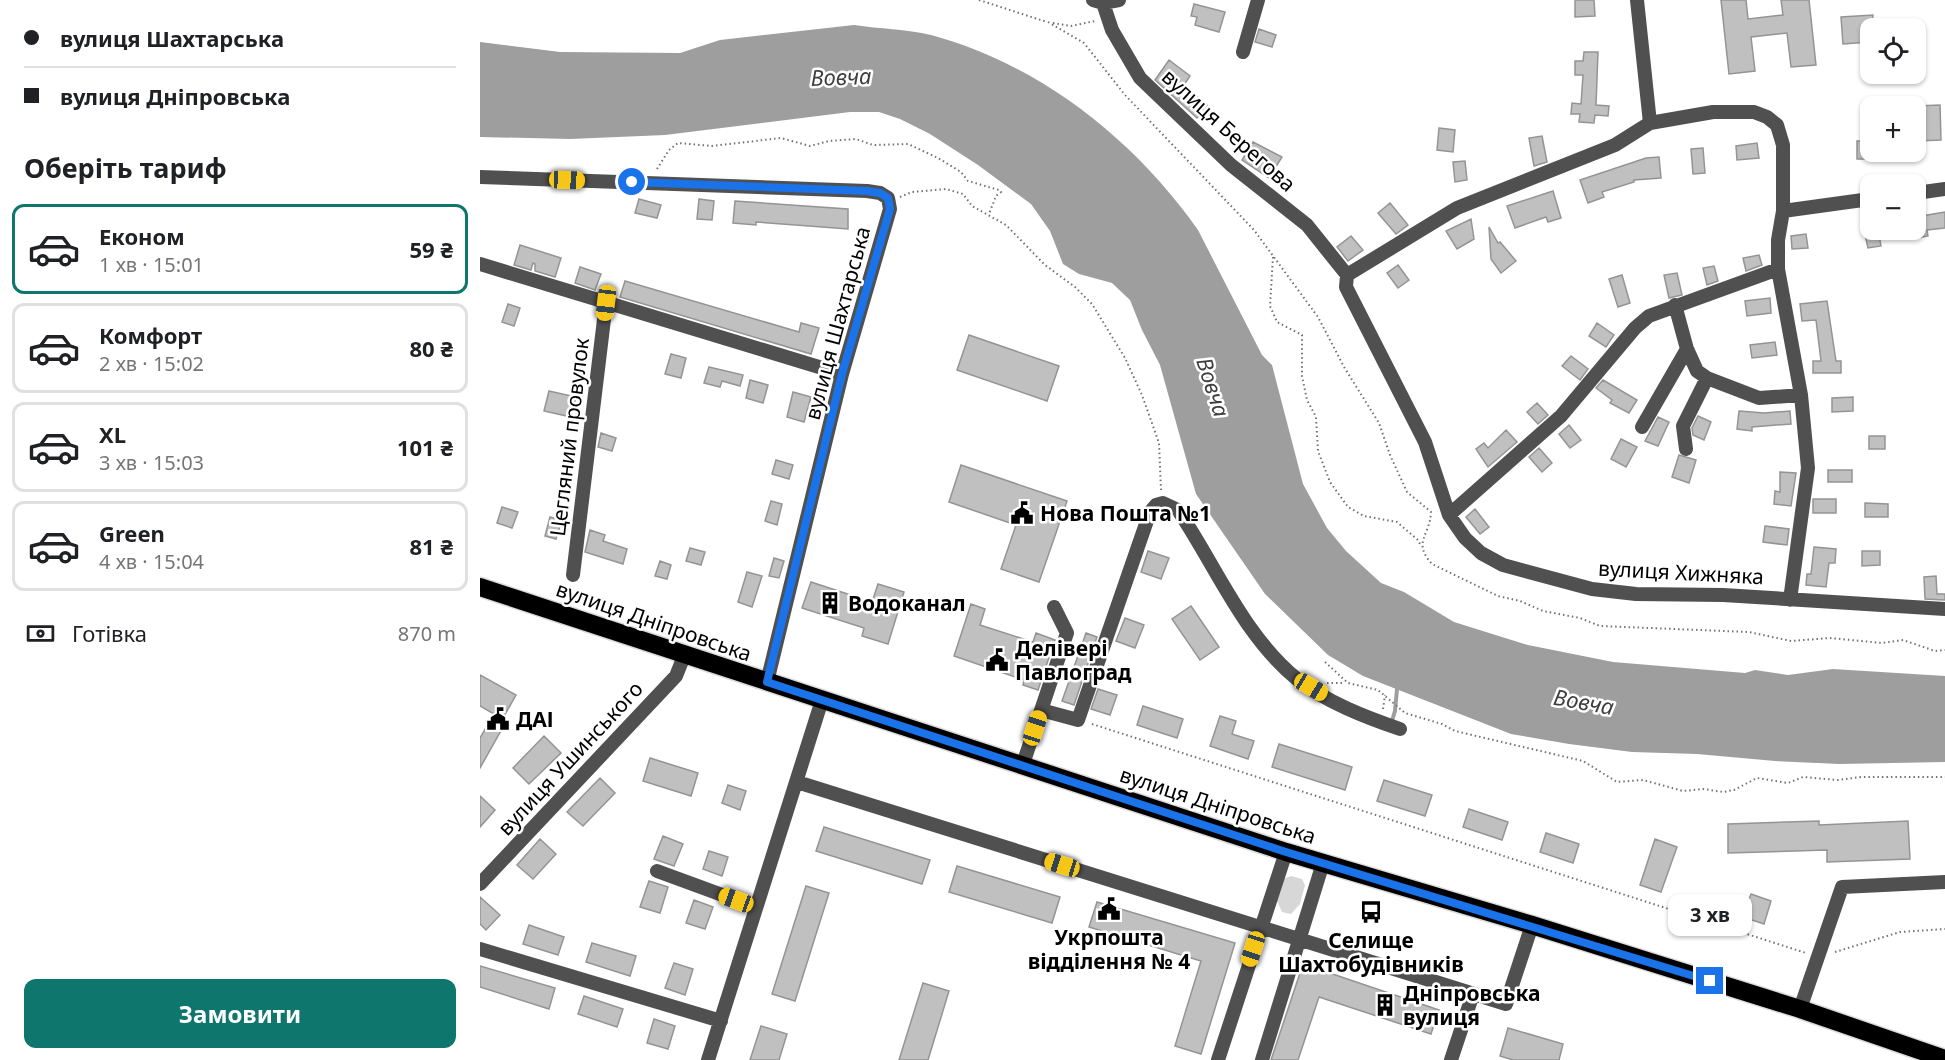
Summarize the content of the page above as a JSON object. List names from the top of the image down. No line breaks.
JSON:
{"streets":{"highway":["вулиця Дніпровська"],"street":["вулиця Берегова","вулиця Шахтарська","Цегляний провулок","вулиця Хижняка","вулиця Ушинського"]},"crossings":[["вулиця Берегова","вулиця Хижняка"],["вулиця Шахтарська","вулиця Дніпровська"],["вулиця Дніпровська","вулиця Ушинського"]],"water":["Вовча"],"places":{"public building":["Нова Пошта №1","Делівері Павлоград","ДАІ","Укрпошта відділення № 4"],"building":["Водоканал","Дніпровська вулиця"],"bus stop":["Селище Шахтобудівників"]},"page":{"banner":["вулиця Шахтарська","вулиця Дніпровська"],"map_buttons":["+","−"],"heading":"Оберіть тариф","list":[{"name":"Економ","note":"1 хв · 15:01","value":"59 ₴"},{"name":"Комфорт","note":"2 хв · 15:02","value":"80 ₴"},{"name":"XL","note":"3 хв · 15:03","value":"101 ₴"},{"name":"Green","note":"4 хв · 15:04","value":"81 ₴"}],"pay":["Готівка","870 m"],"bubble":"3 хв","buttons":"Замовити"}}
